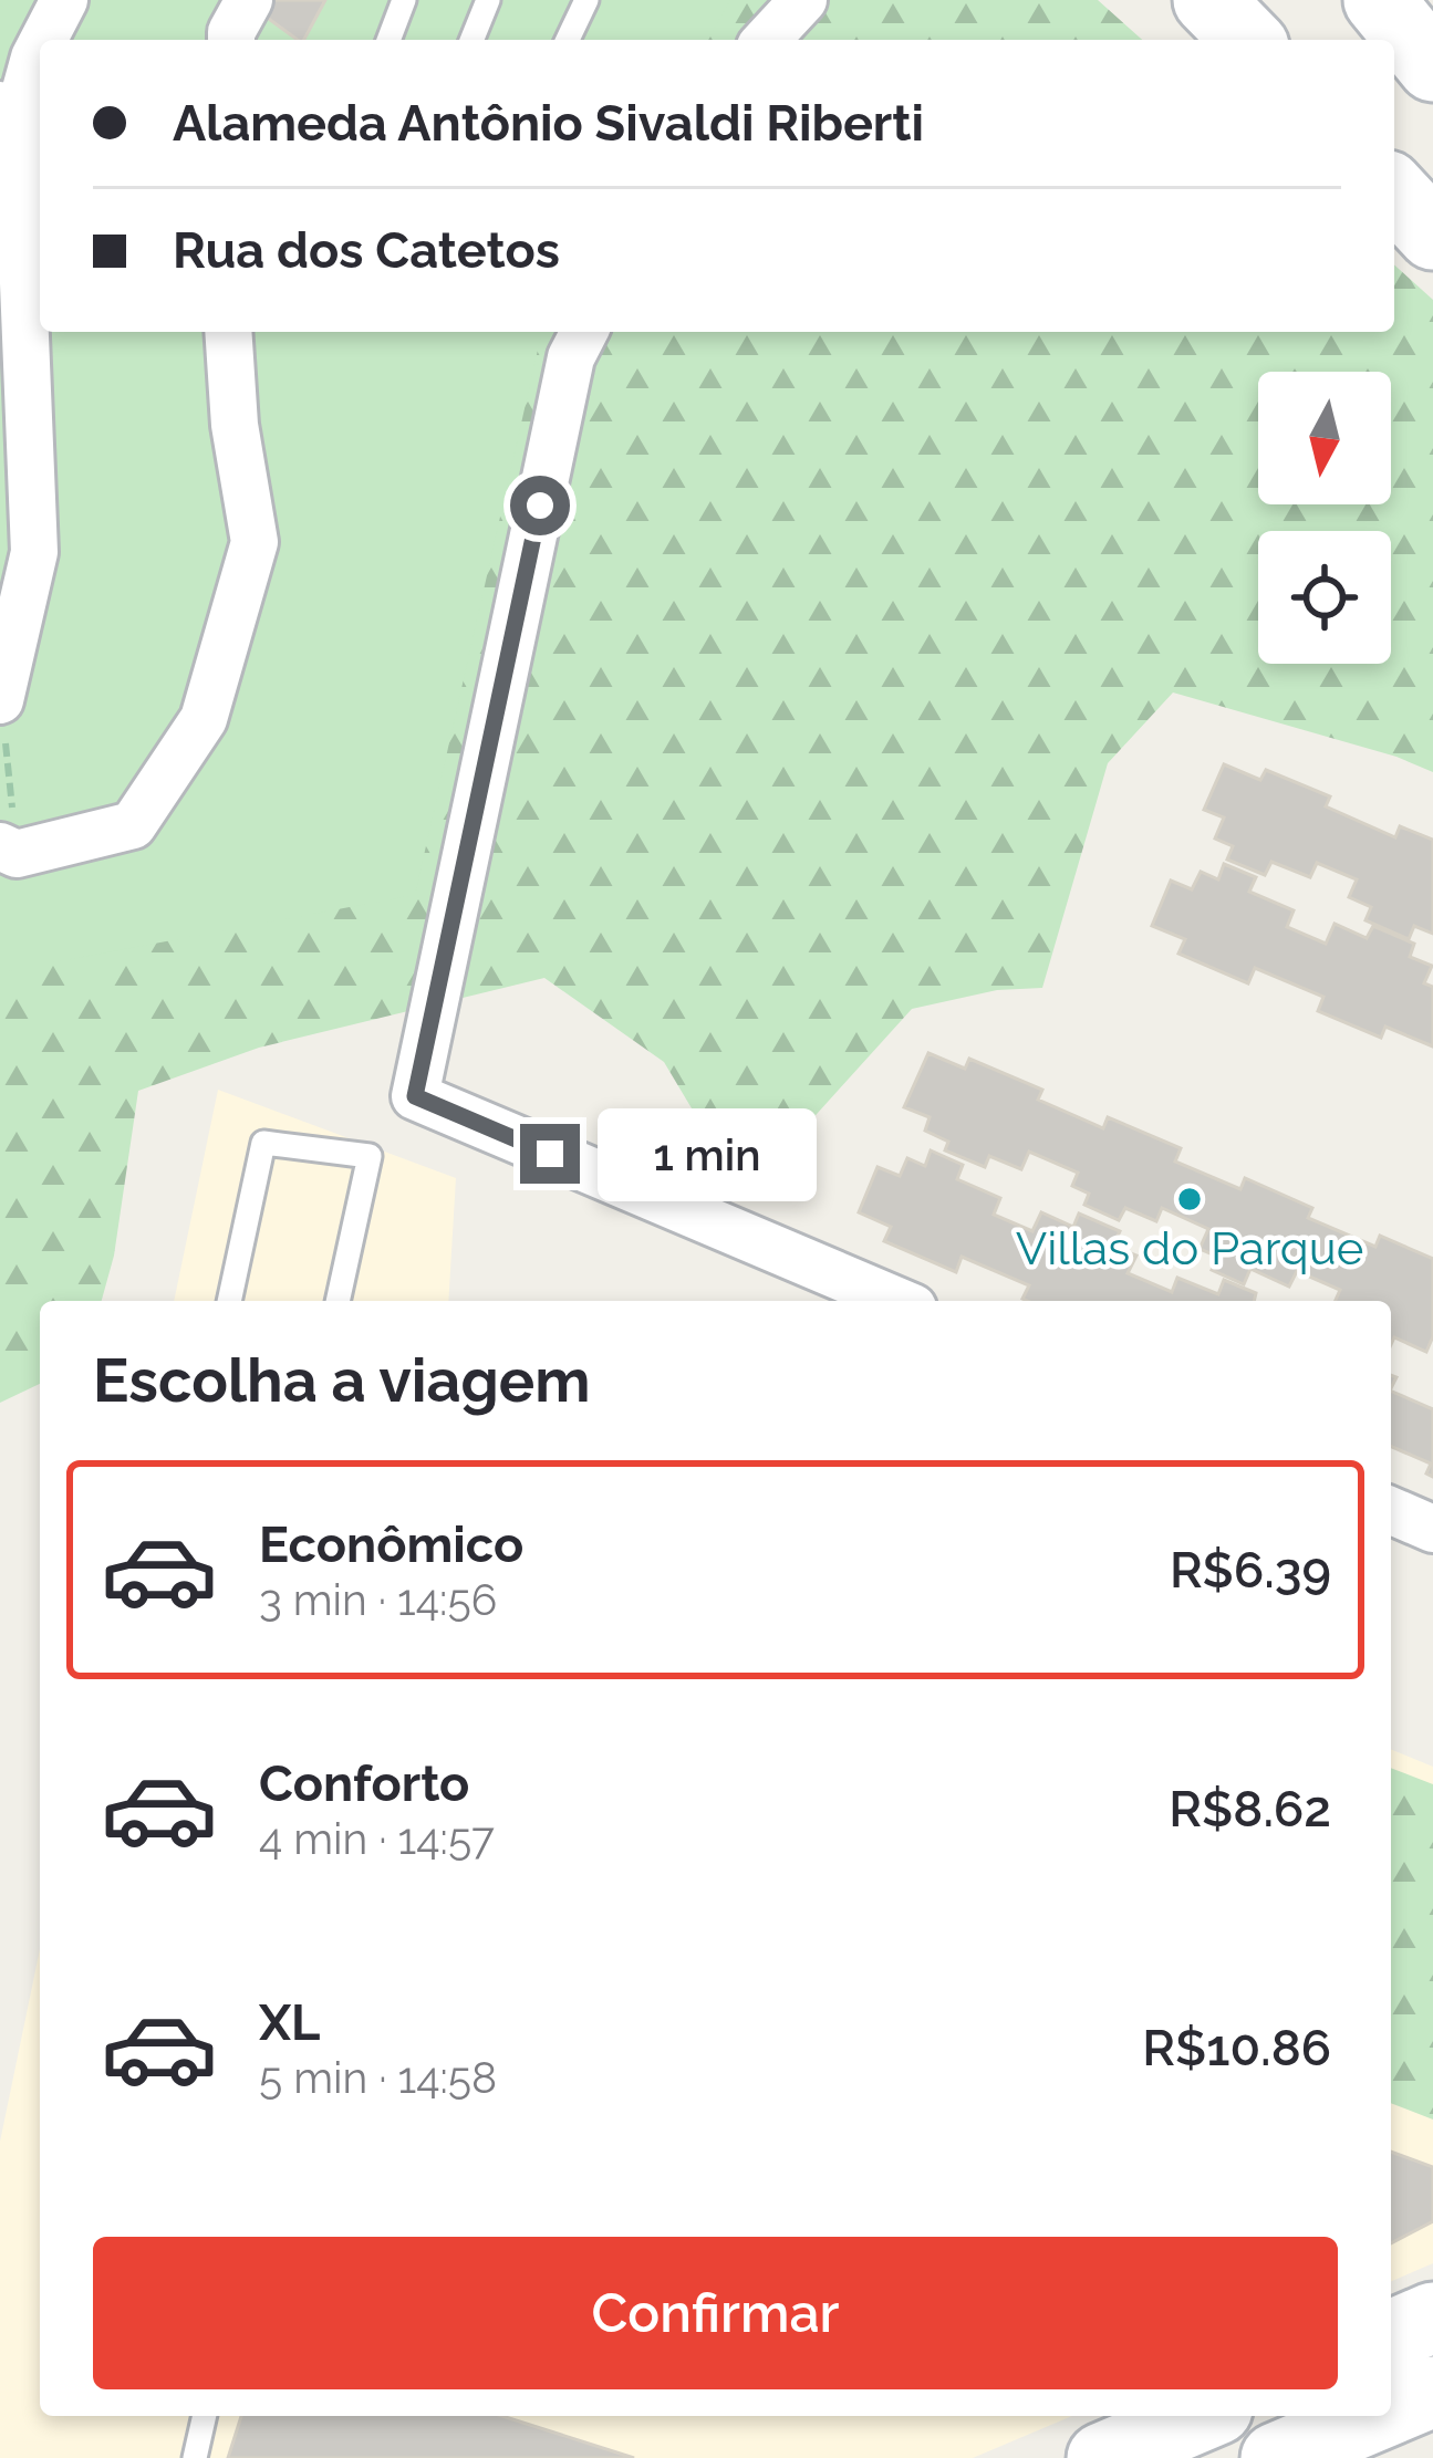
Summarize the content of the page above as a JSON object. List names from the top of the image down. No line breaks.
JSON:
{"places":["Villas do Parque"],"north":"bottom","page":{"banner":["Alameda Antônio Sivaldi Riberti","Rua dos Catetos"],"bubble":"1 min","heading":"Escolha a viagem","list":[{"name":"Econômico","note":"3 min · 14:56","value":"R$6.39"},{"name":"Conforto","note":"4 min · 14:57","value":"R$8.62"},{"name":"XL","note":"5 min · 14:58","value":"R$10.86"}],"buttons":"Confirmar"}}
